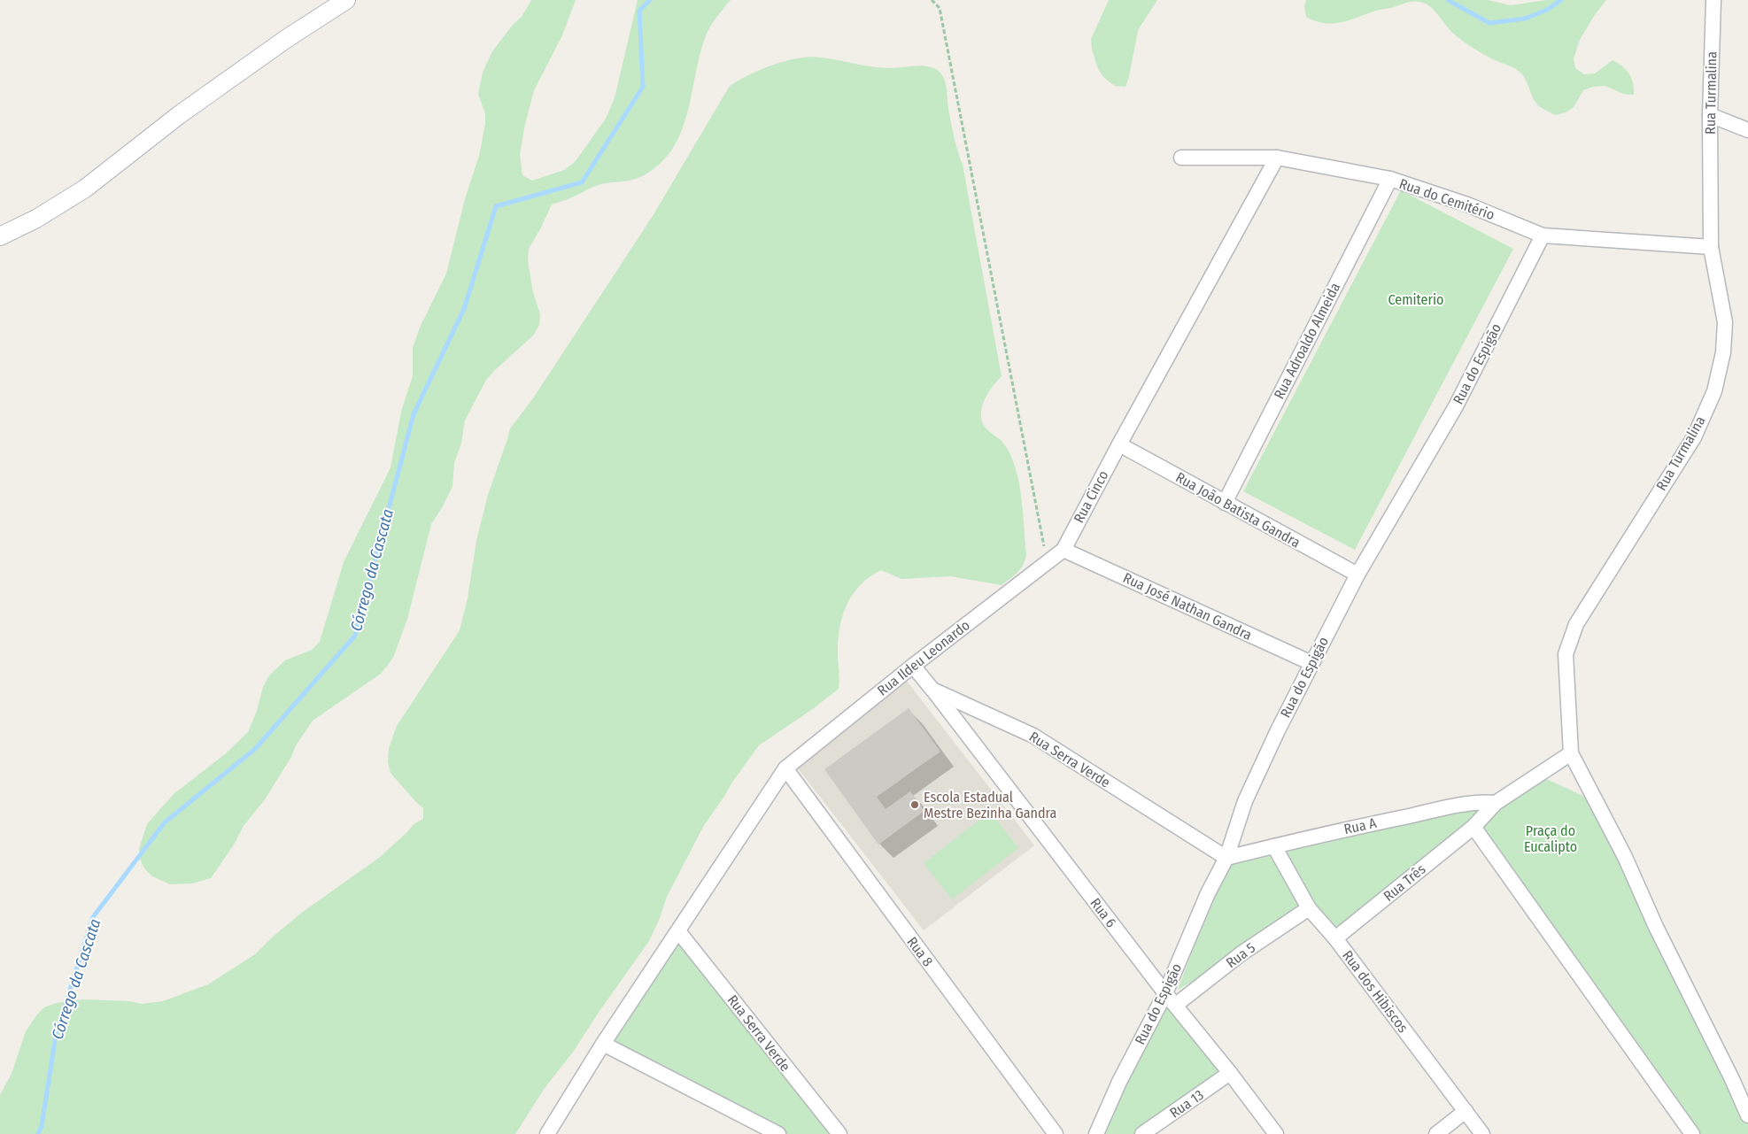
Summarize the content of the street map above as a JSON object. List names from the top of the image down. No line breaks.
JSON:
{"streets":{"street":["Rua Turmalina","Rua do Cemitério","Rua Adroaldo Almeida","Rua do Espigão","Rua Cinco","Rua João Batista Gandra","Rua José Nathan Gandra","Rua Ildeu Leonardo","Rua Serra Verde","Rua A","Rua Três","Rua 6","Rua 8","Rua 5","Rua dos Hibiscos","Rua 13"]},"crossings":[["Rua Turmalina","Rua do Cemitério"],["Rua do Cemitério","Rua Adroaldo Almeida"],["Rua do Cemitério","Rua do Espigão"],["Rua do Cemitério","Rua Cinco"],["Rua Adroaldo Almeida","Rua João Batista Gandra"],["Rua do Espigão","Rua João Batista Gandra"],["Rua do Espigão","Rua José Nathan Gandra"],["Rua do Espigão","Rua Serra Verde"],["Rua do Espigão","Rua A"],["Rua do Espigão","Rua 6"],["Rua Cinco","Rua João Batista Gandra"],["Rua Cinco","Rua José Nathan Gandra"],["Rua Cinco","Rua Ildeu Leonardo"],["Rua José Nathan Gandra","Rua Ildeu Leonardo"],["Rua Ildeu Leonardo","Rua Serra Verde"],["Rua Ildeu Leonardo","Rua 8"],["Rua Serra Verde","Rua A"],["Rua Serra Verde","Rua 6"],["Rua A","Rua dos Hibiscos"],["Rua Três","Rua dos Hibiscos"],["Rua 6","Rua 5"],["Rua 6","Rua 13"],["Rua 5","Rua dos Hibiscos"]],"water":["Córrego da Cascata"],"parks":["Cemiterio","Praça do Eucalipto"],"places":["Escola Estadual Mestre Bezinha Gandra"]}
